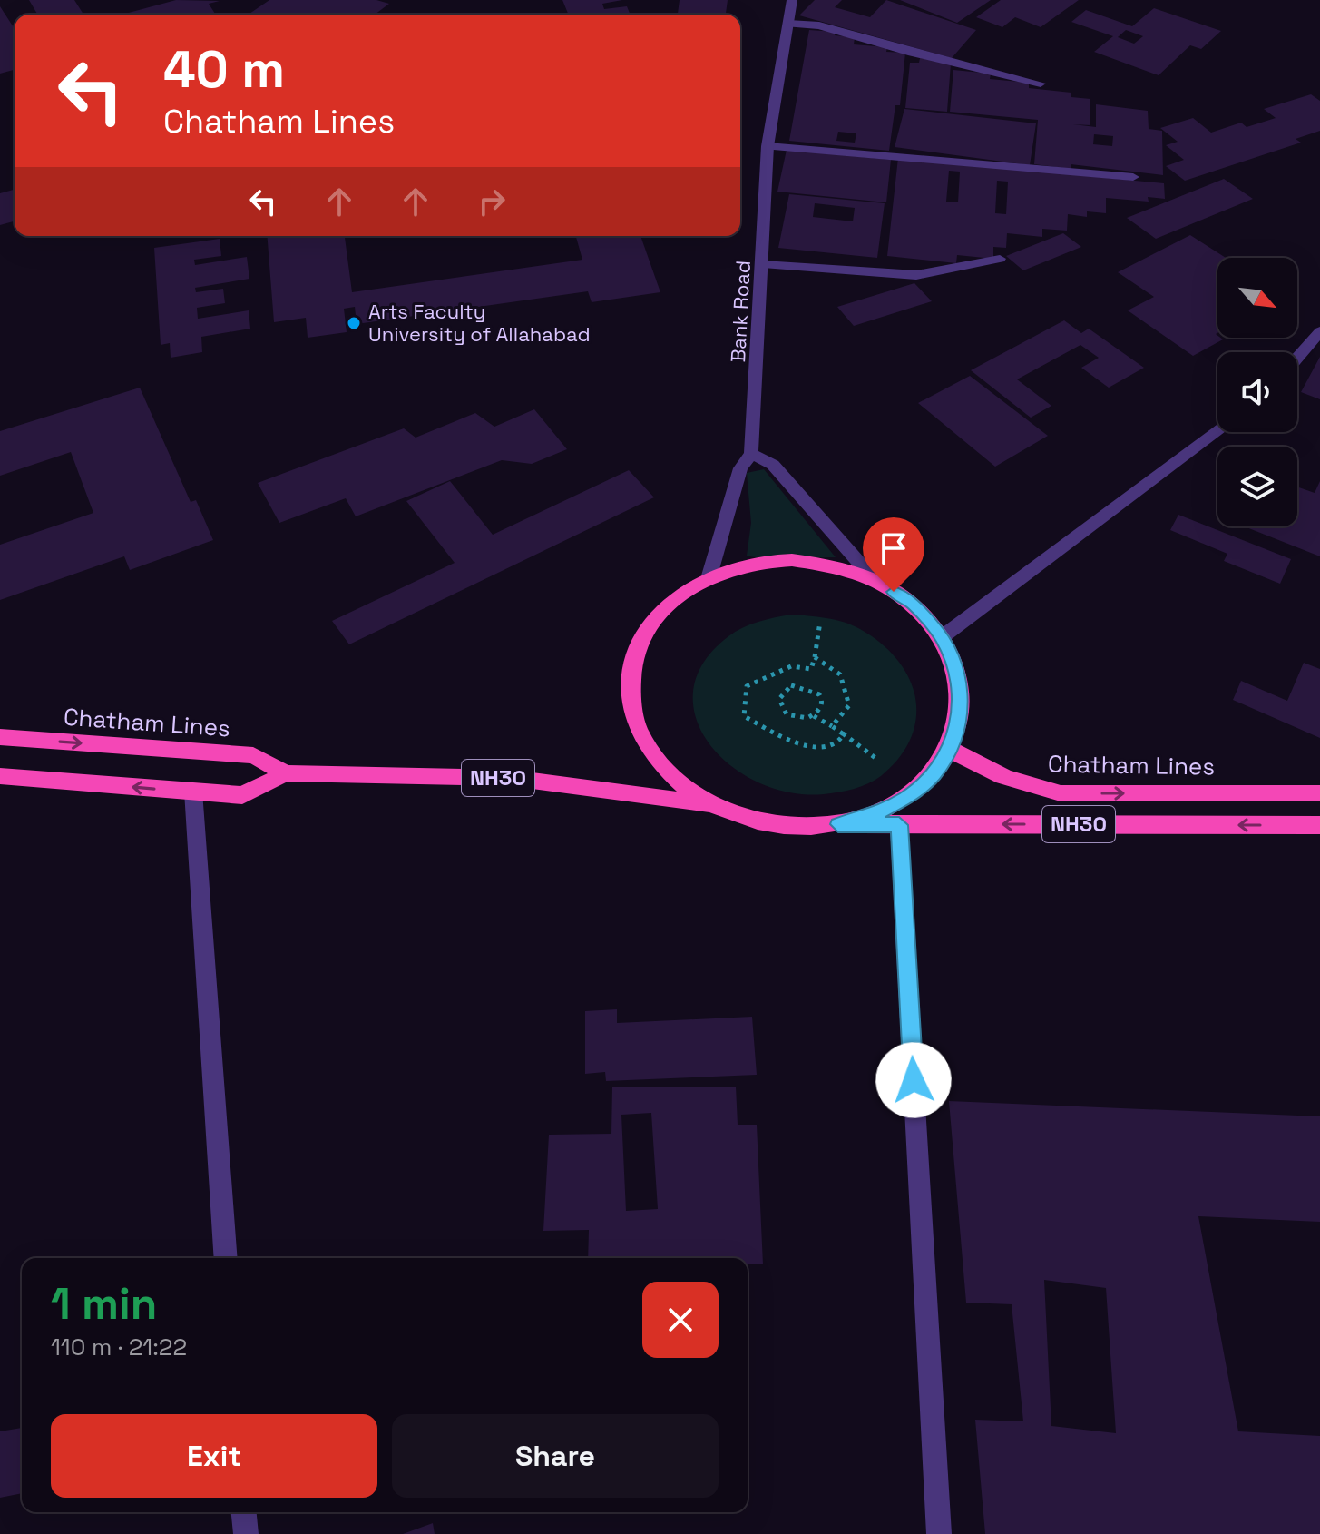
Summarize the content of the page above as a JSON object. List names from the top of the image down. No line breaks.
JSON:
{"streets":{"highway":["Chatham Lines","NH30"],"street":["Bank Road"]},"crossings":[["Bank Road","Chatham Lines"]],"places":["Arts Faculty University of Allahabad"],"north":"bottom right","page":{"turn":["40 m","Chatham Lines"],"heading":["1 min","110 m · 21:22"],"buttons":["Exit","Share"]}}
